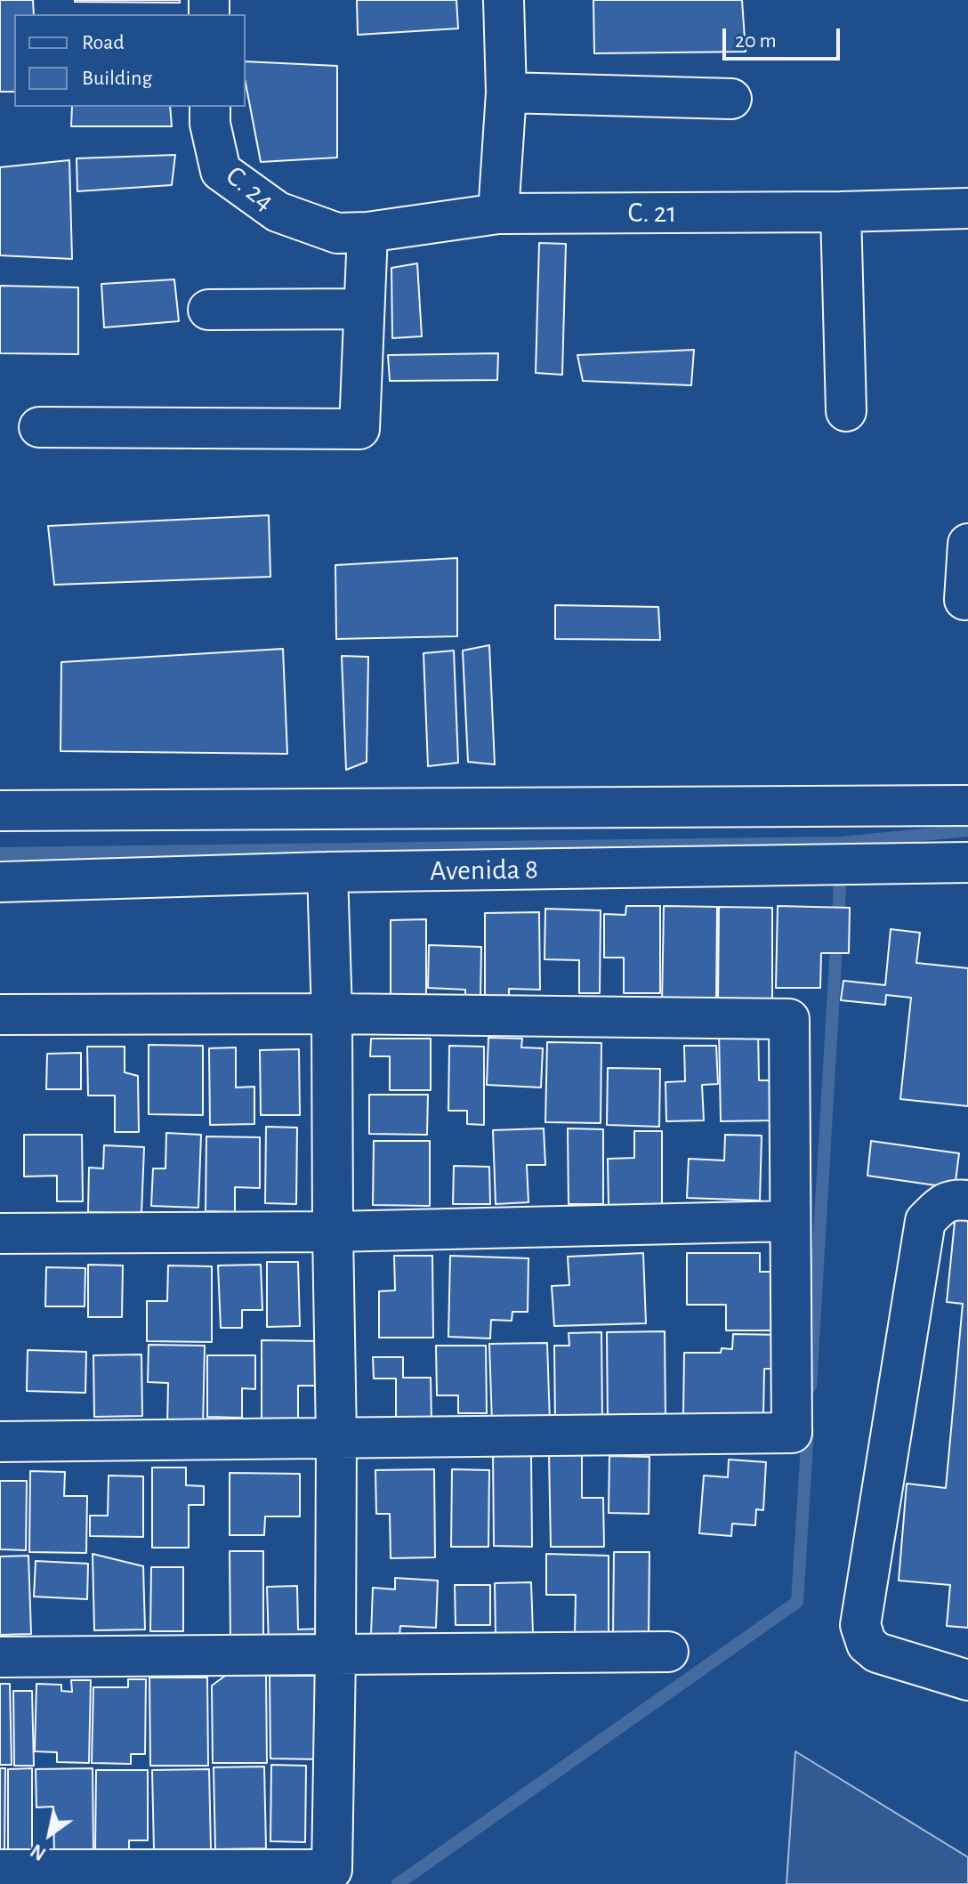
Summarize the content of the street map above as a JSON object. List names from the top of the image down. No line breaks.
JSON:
{"streets":{"street":["C. 24","C. 21","Avenida 8"]},"crossings":[["C. 24","C. 21"]],"legend":["Road","Building"],"scale_bar":"20 m","north":"bottom left"}
